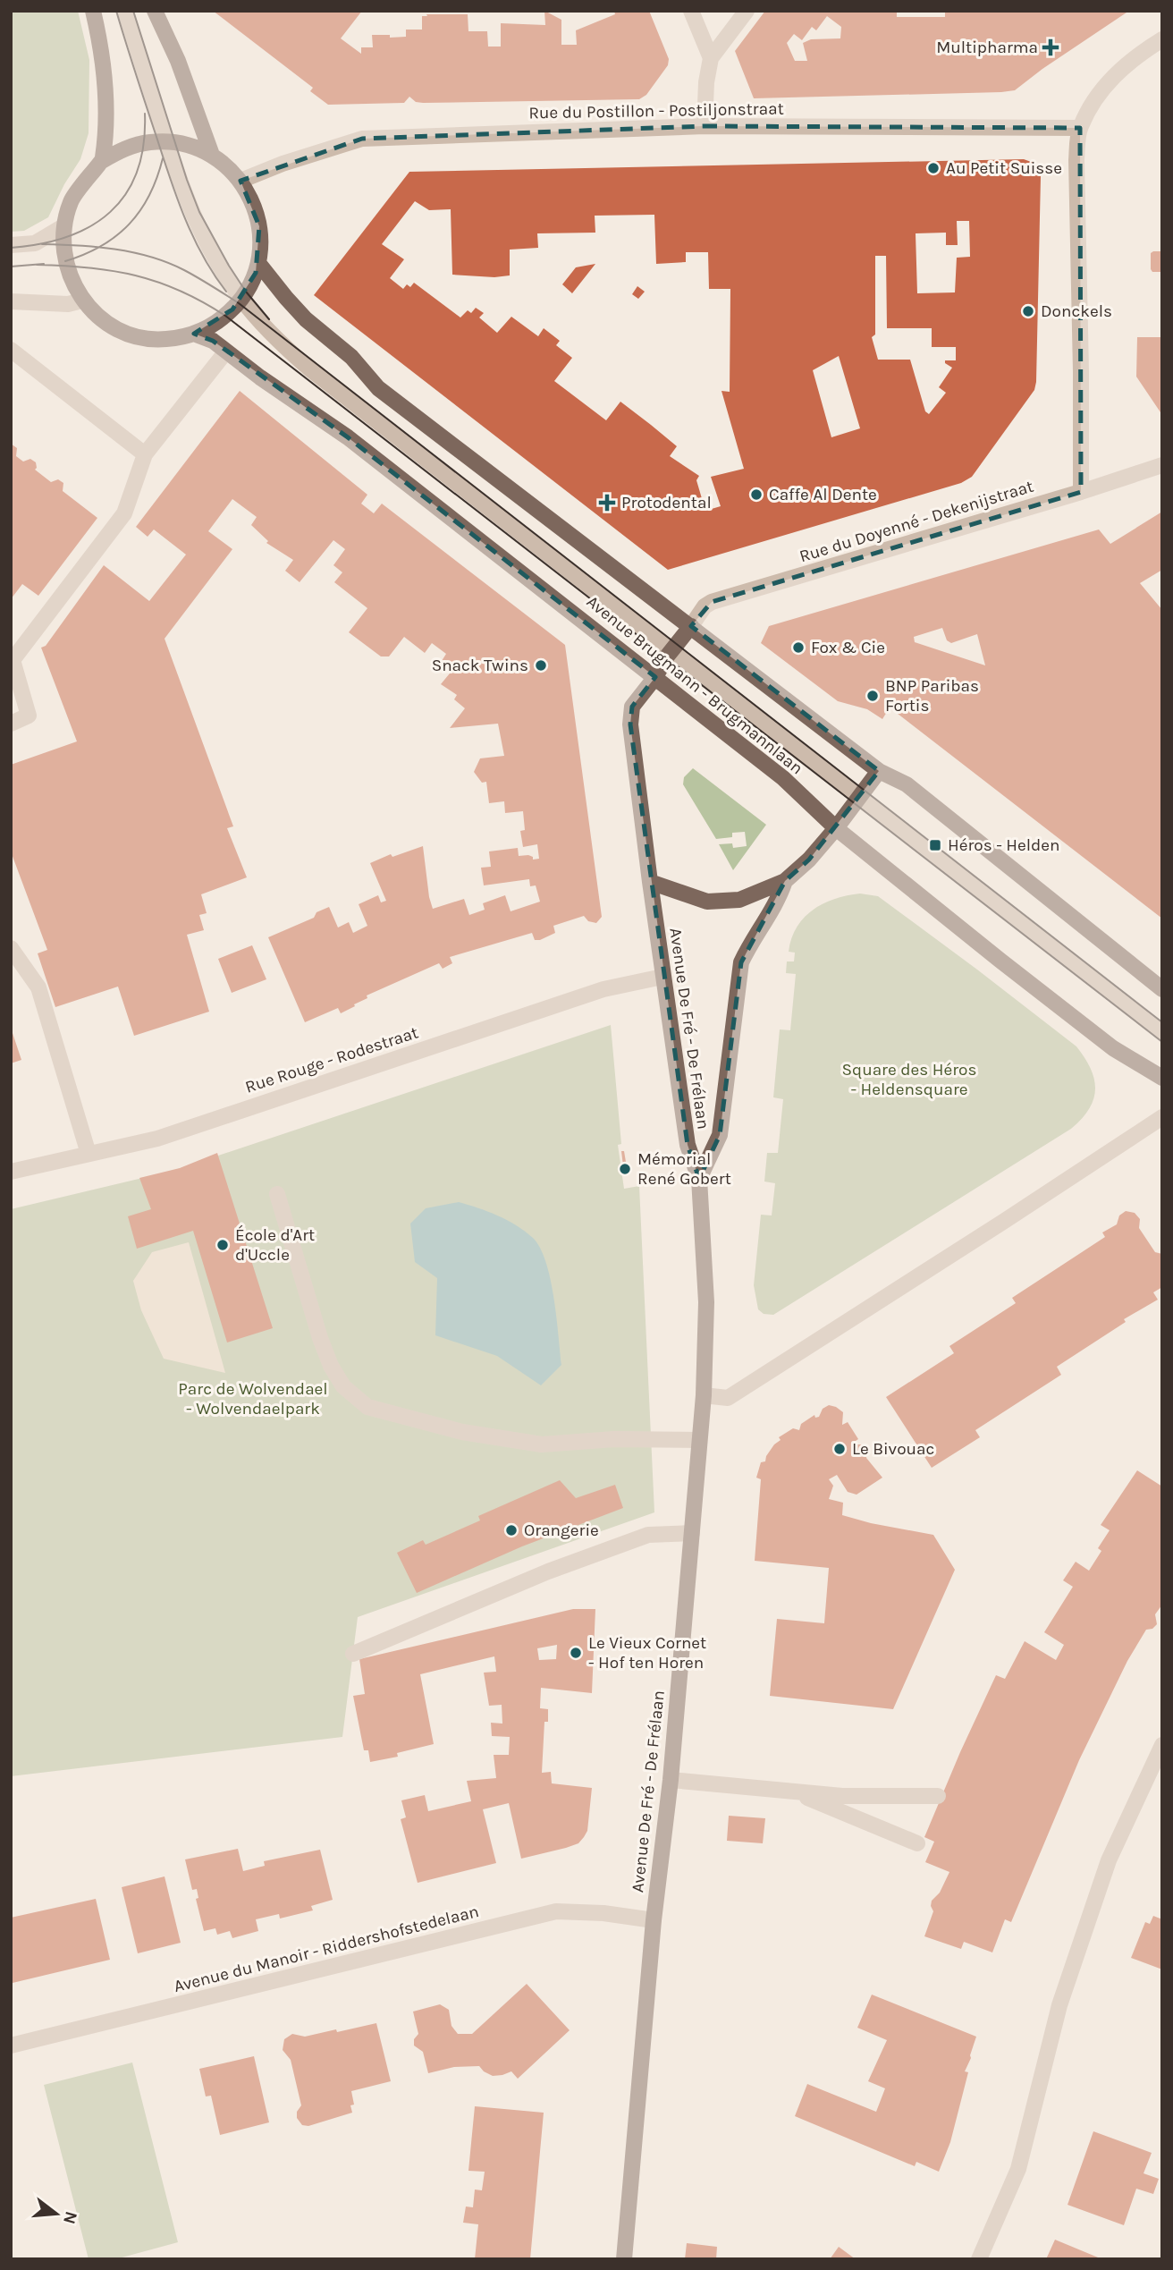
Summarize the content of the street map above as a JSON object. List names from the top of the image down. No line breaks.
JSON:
{"streets":{"main road":["Avenue Brugmann - Brugmannlaan","Avenue De Fré - De Frélaan"],"street":["Rue du Postillon - Postiljonstraat","Rue du Doyenné - Dekenijstraat","Rue Rouge - Rodestraat","Avenue du Manoir - Riddershofstedelaan"]},"crossings":[["Rue du Doyenné - Dekenijstraat","Avenue De Fré - De Frélaan"],["Avenue Brugmann - Brugmannlaan","Avenue De Fré - De Frélaan"],["Avenue De Fré - De Frélaan","Rue Rouge - Rodestraat"],["Avenue De Fré - De Frélaan","Avenue du Manoir - Riddershofstedelaan"]],"parks":["Square des Héros - Heldensquare","Parc de Wolvendael - Wolvendaelpark"],"places":{"health":["Multipharma","Protodental"],"other":["Au Petit Suisse","Donckels","Caffe Al Dente","Fox & Cie","Snack Twins","BNP Paribas Fortis","Mémorial René Gobert","École d'Art d'Uccle","Le Bivouac","Orangerie","Le Vieux Cornet - Hof ten Horen"],"transit":["Héros - Helden"]},"north":"right"}
